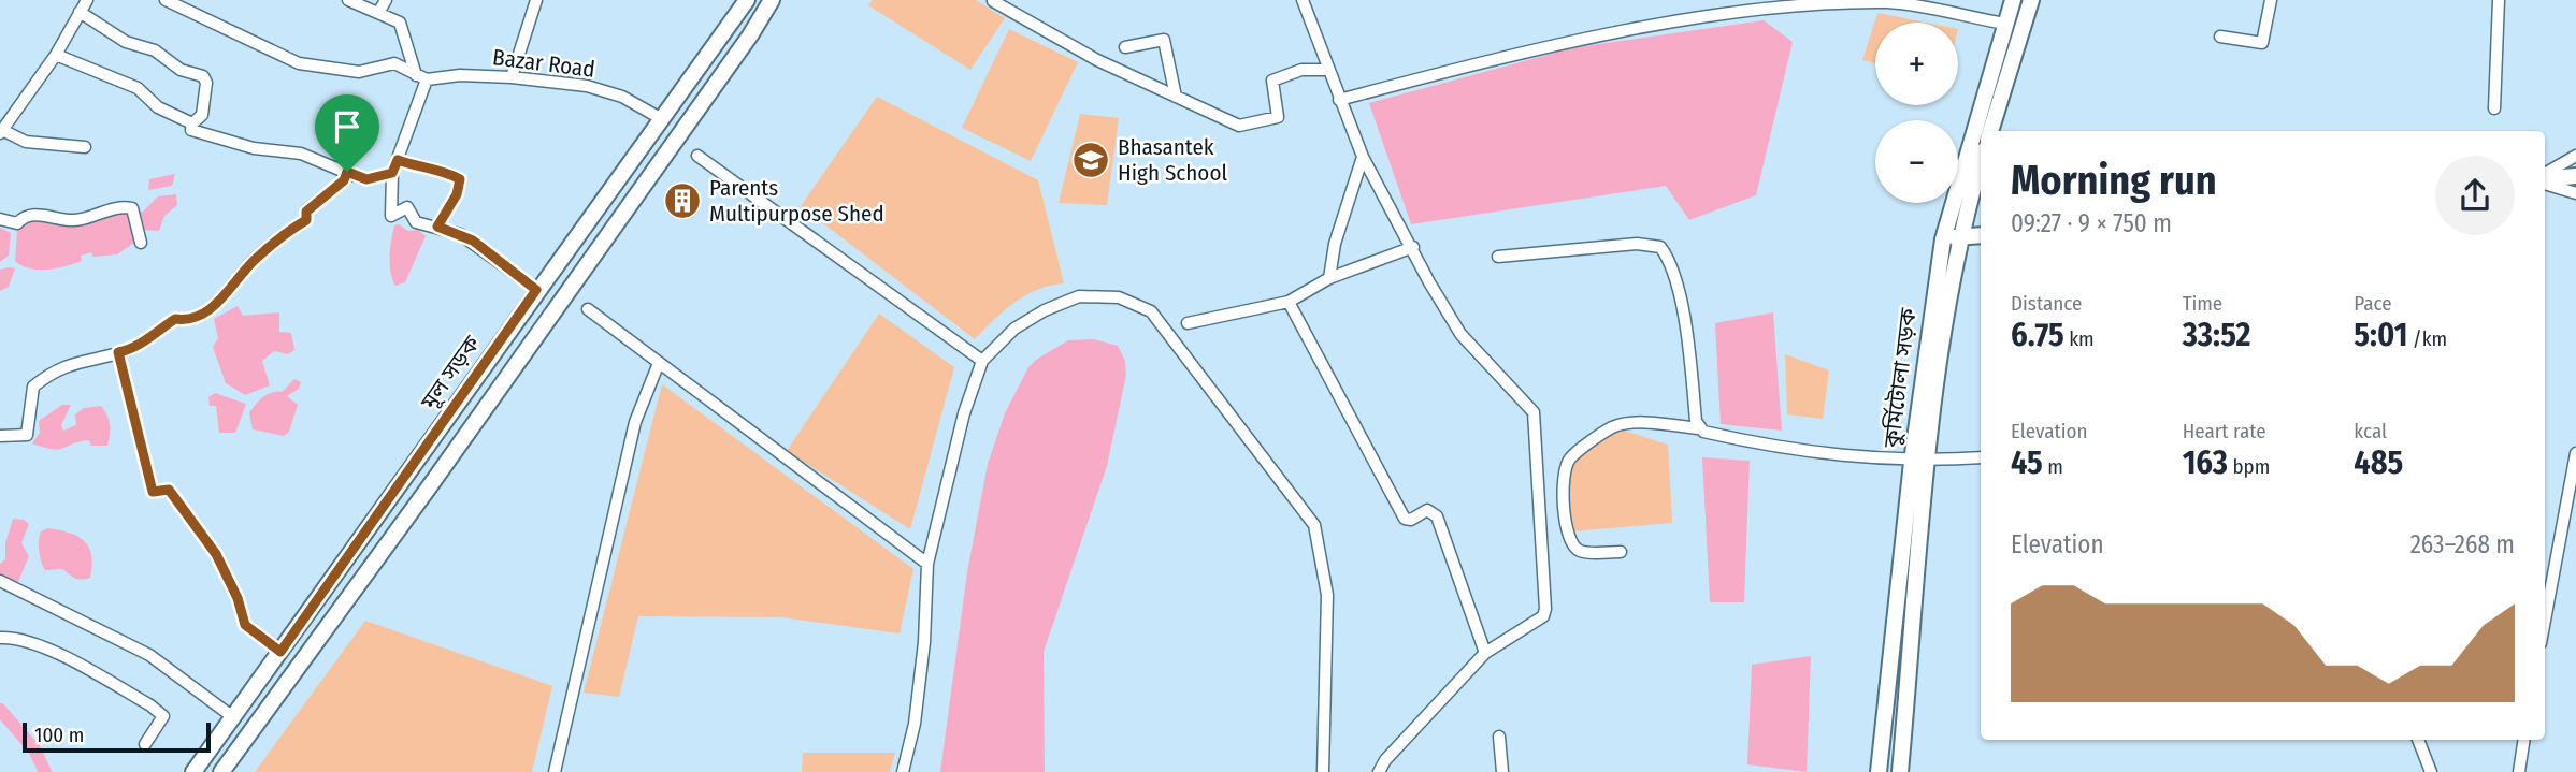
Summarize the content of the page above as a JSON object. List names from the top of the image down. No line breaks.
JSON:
{"streets":{"street":["Bazar Road","মূল সড়ক","কুর্মিটোলা সড়ক"]},"crossings":[["Bazar Road","মূল সড়ক"]],"places":{"school or university":["Bhasantek High School"],"building":["Parents Multipurpose Shed"]},"scale_bar":"100 m","page":{"map_buttons":["+","−"],"heading":["Morning run","09:27 · 9 × 750 m"],"stats":[["Distance","6.75 km"],["Time","33:52"],["Pace","5:01 /km"],["Elevation","45 m"],["Heart rate","163 bpm"],["kcal","485"]],"chart":["Elevation","263–268 m"],"scale":"100 m"}}
